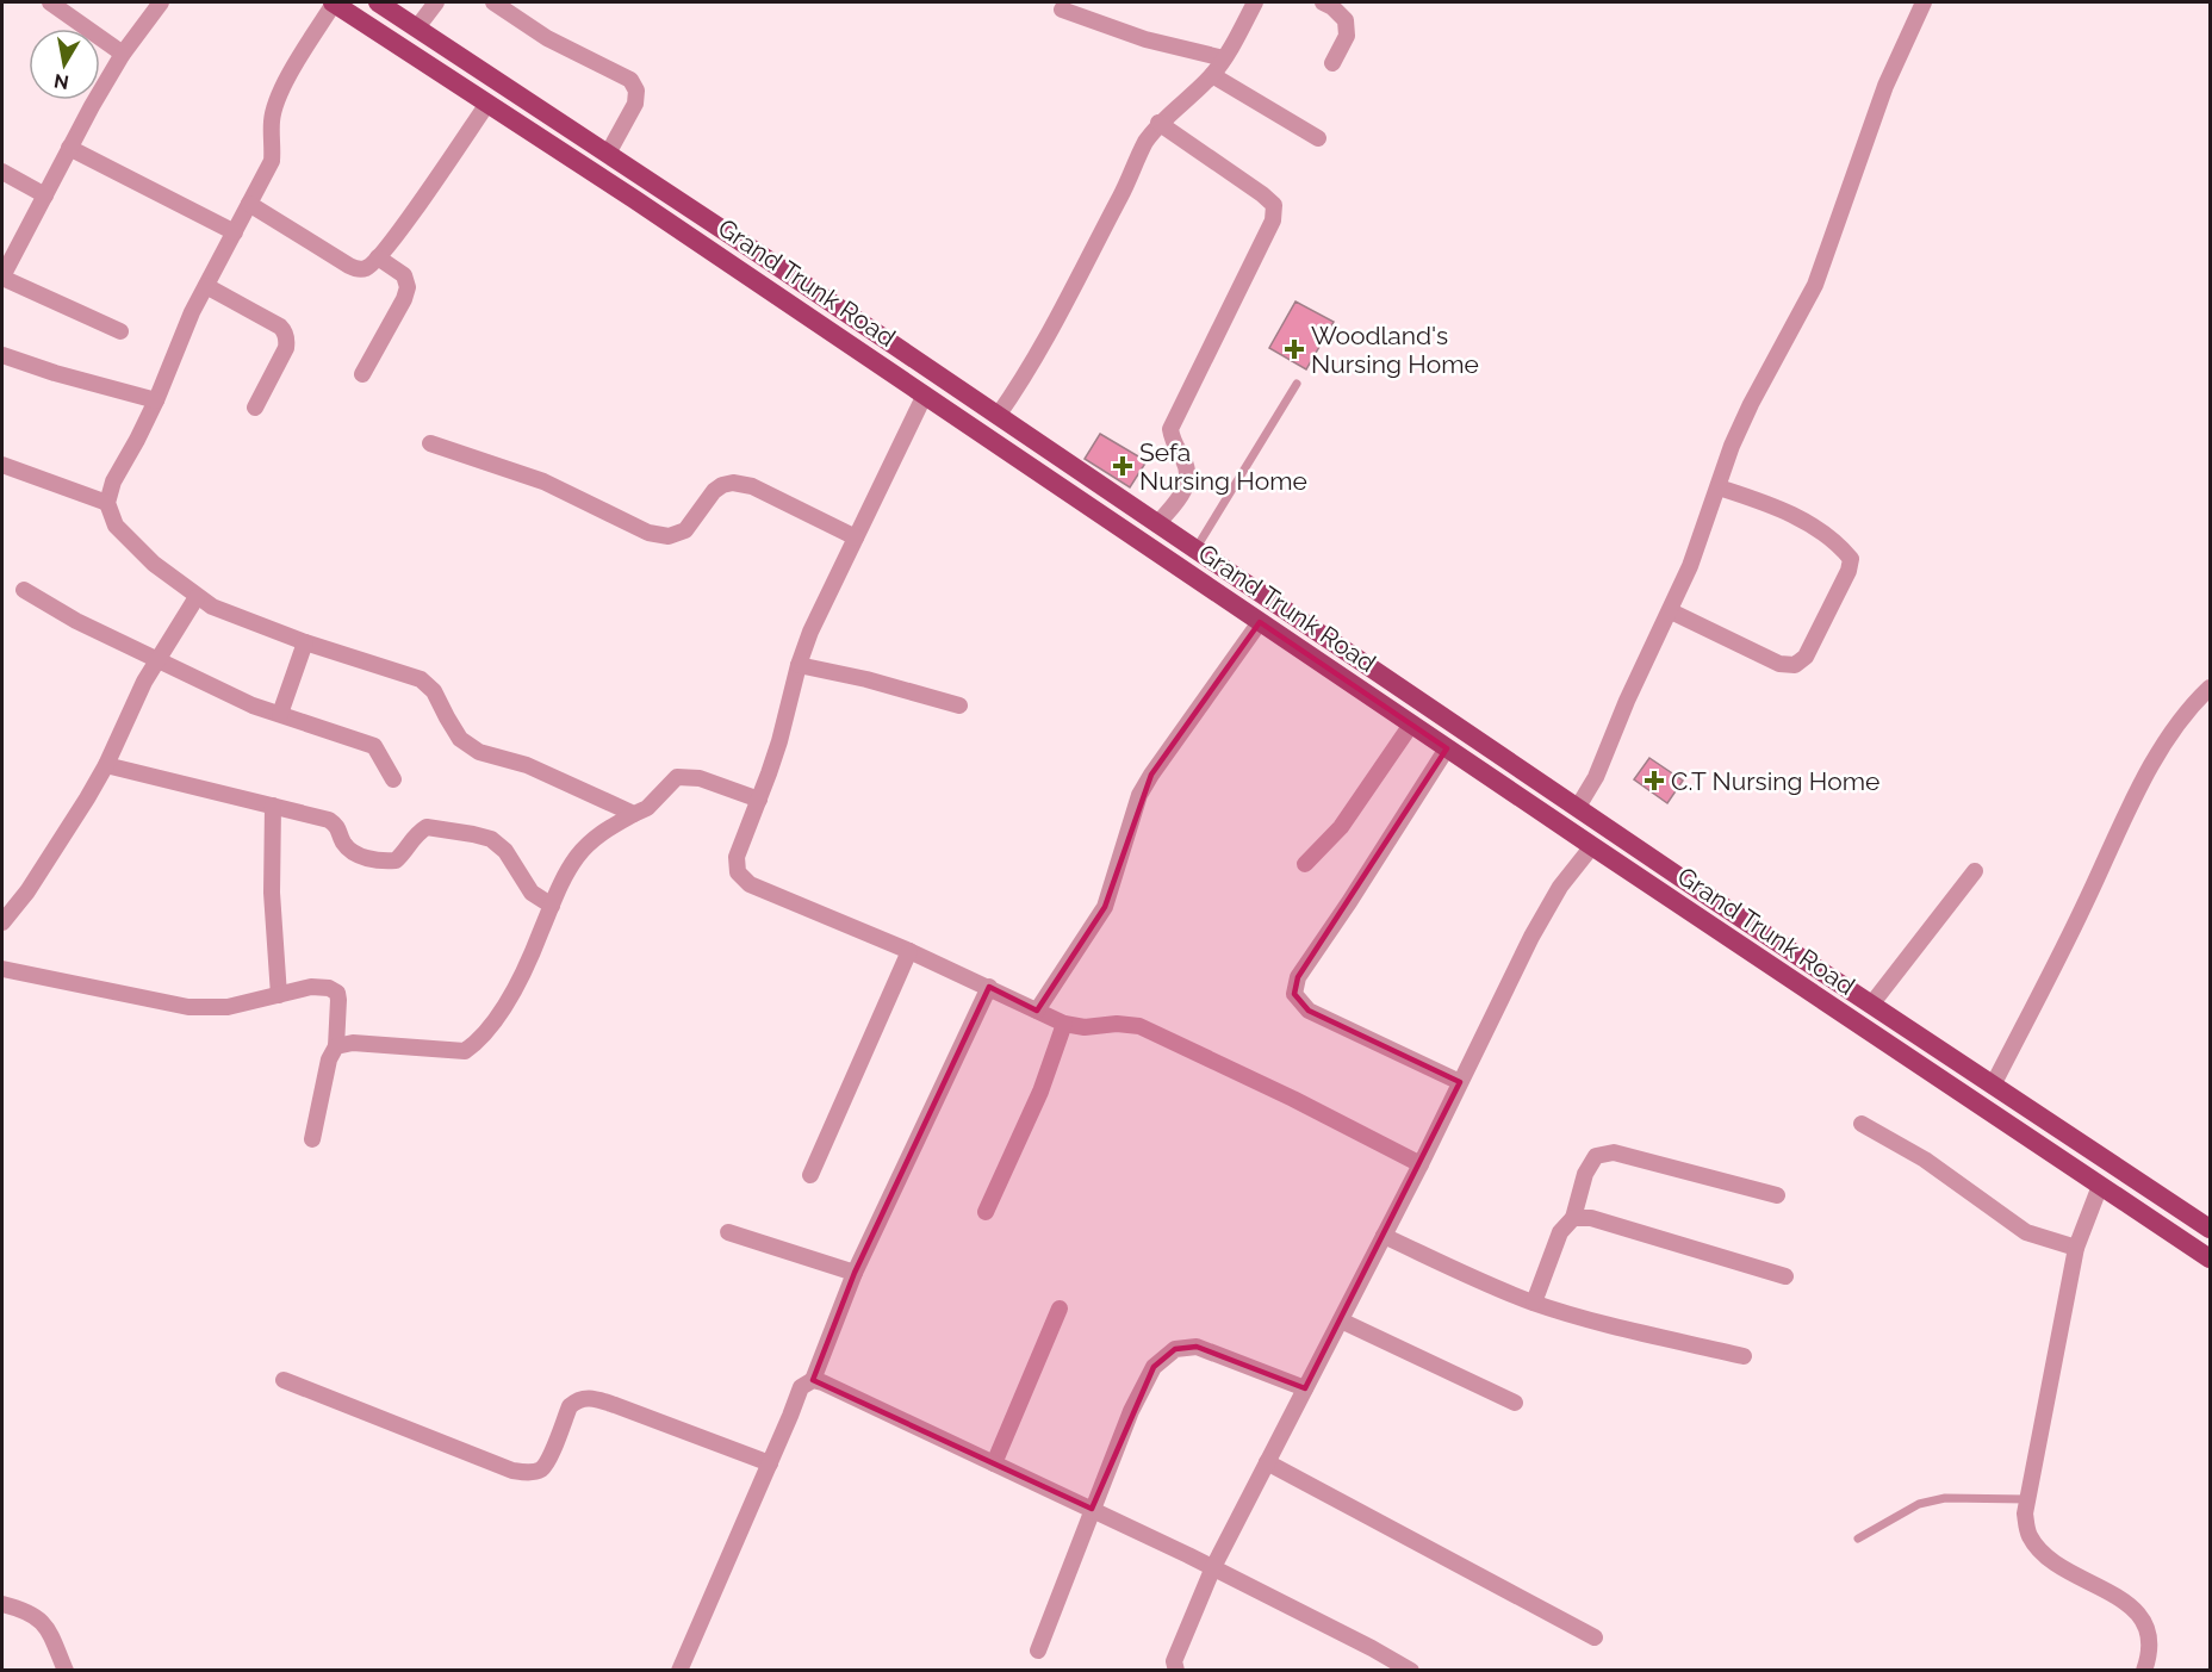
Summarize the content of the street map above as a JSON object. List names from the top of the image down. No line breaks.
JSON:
{"streets":{"main road":["Grand Trunk Road"]},"places":{"health":["Woodland's Nursing Home","Sefa Nursing Home","C.T Nursing Home"]},"north":"bottom"}
